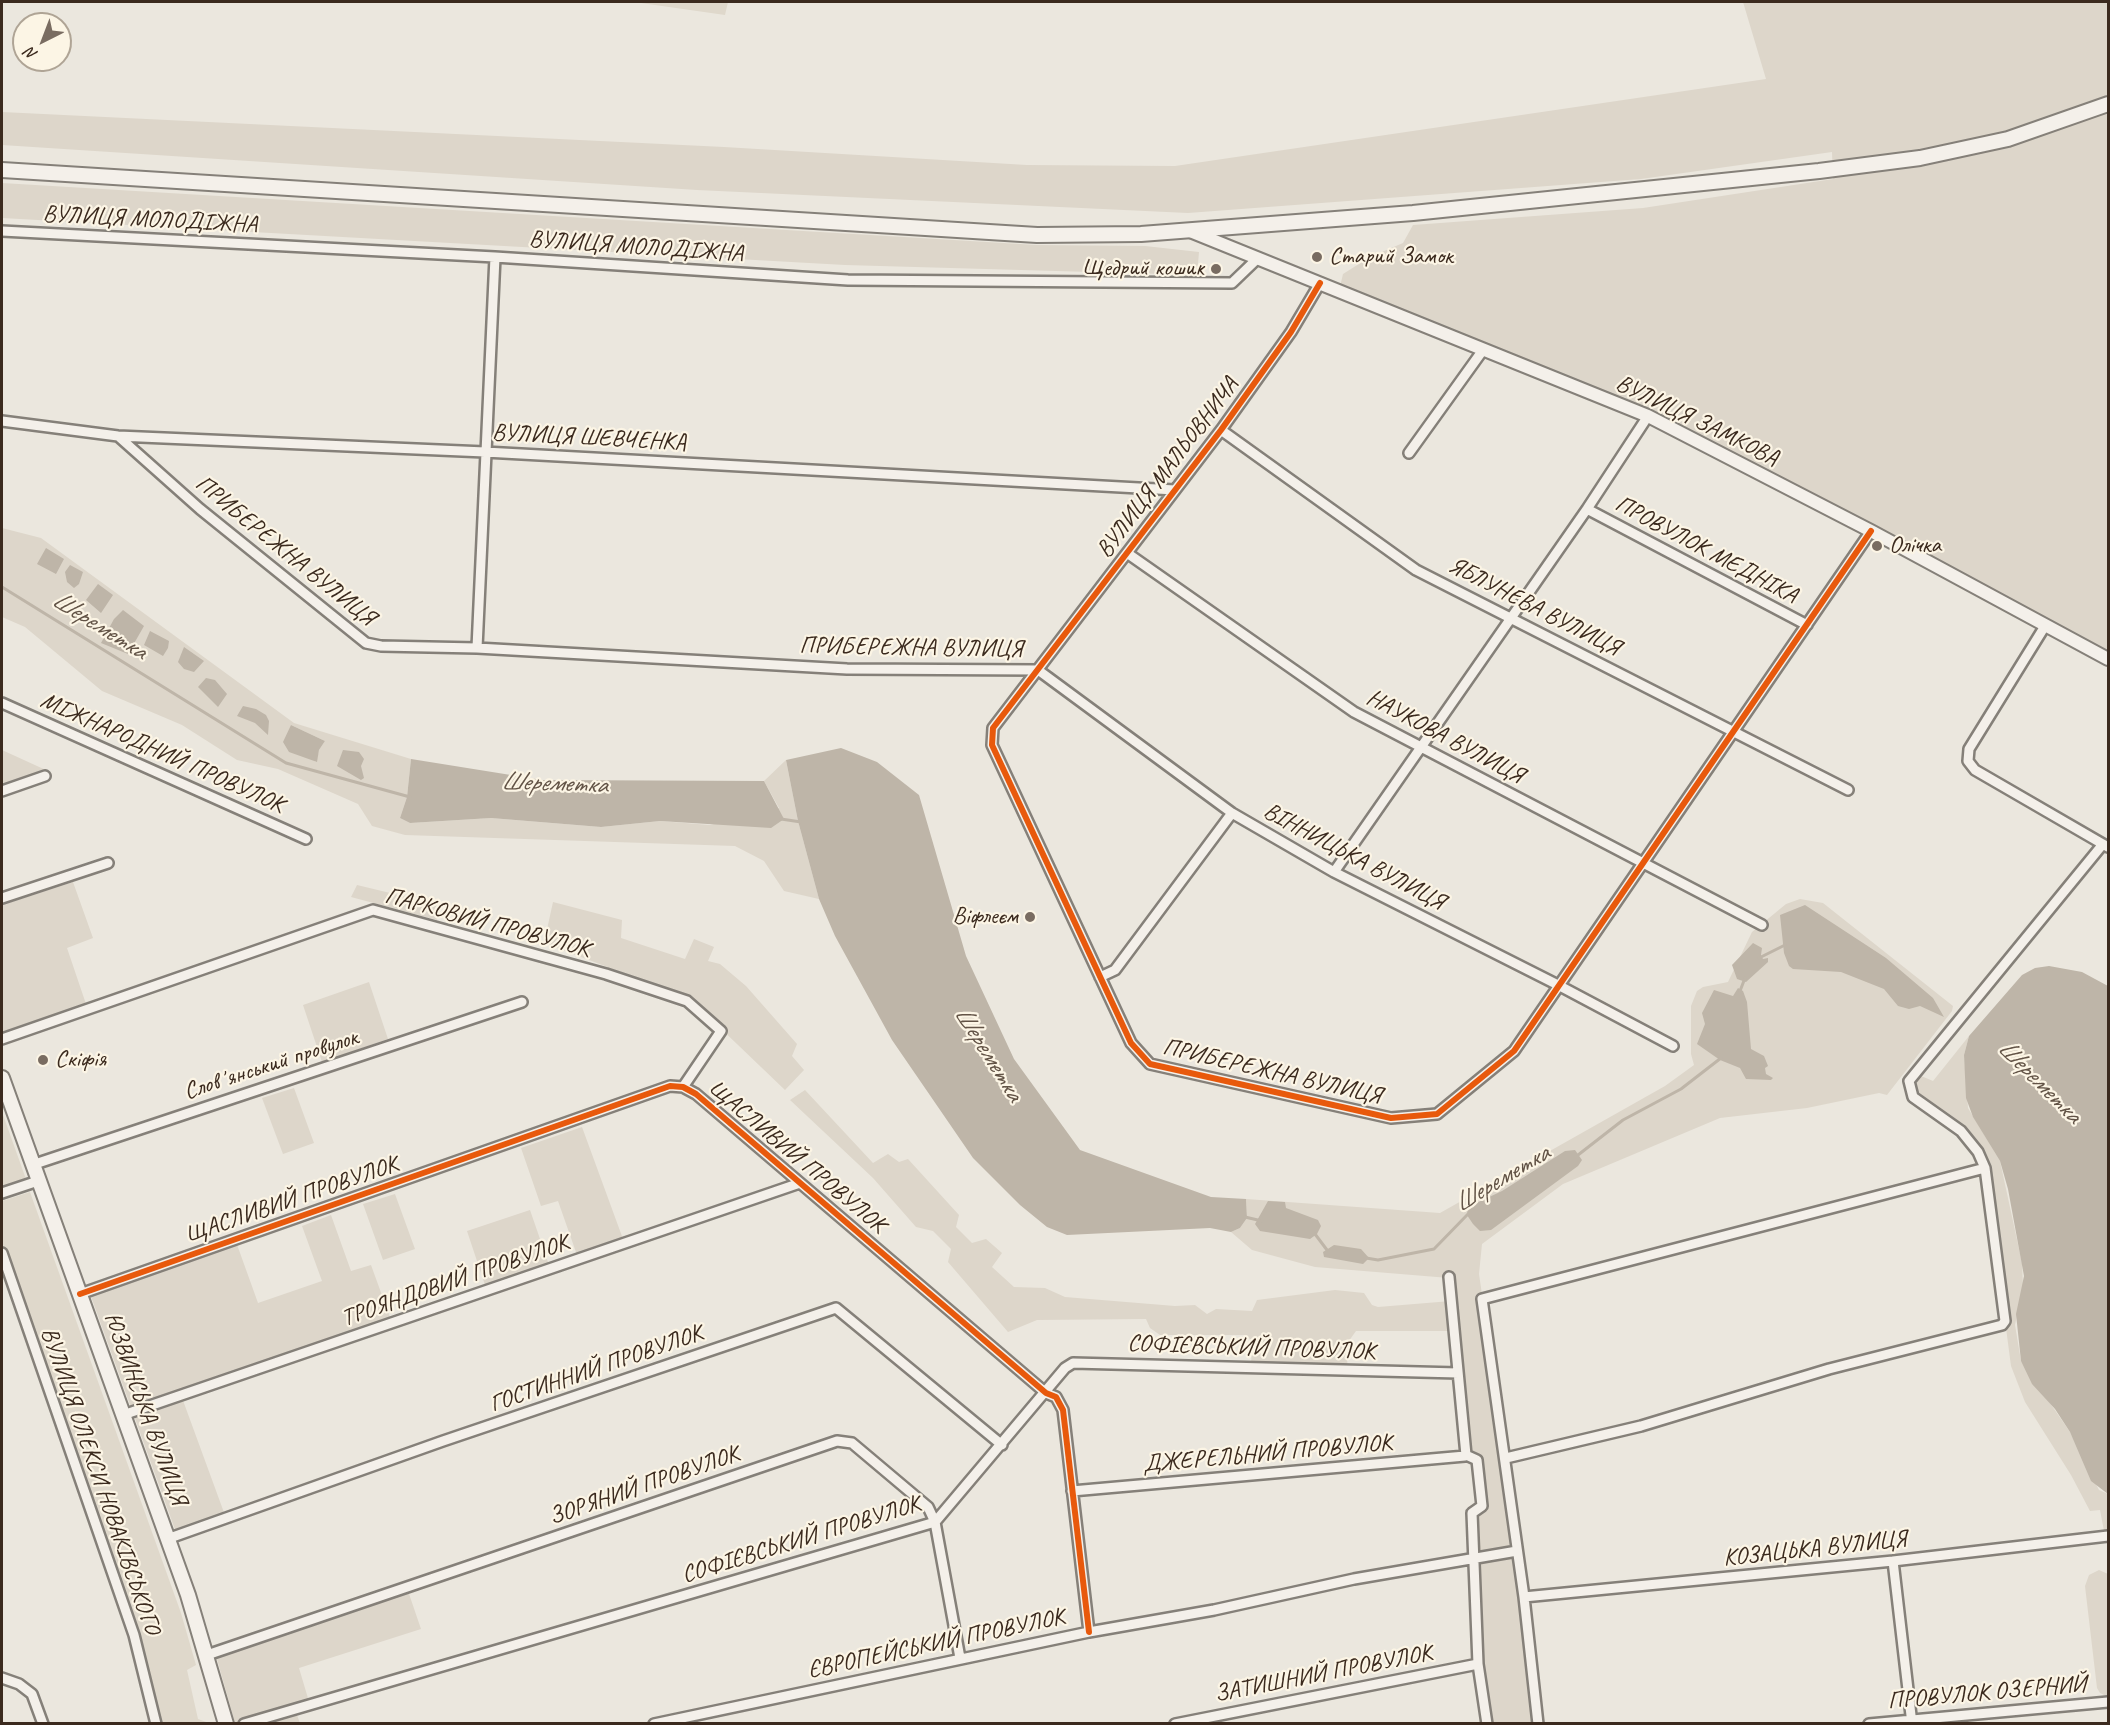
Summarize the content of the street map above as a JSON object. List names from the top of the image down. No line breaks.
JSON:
{"streets":{"main road":["ЮЗВИНСЬКА ВУЛИЦЯ"],"street":["ВУЛИЦЯ МОЛОДІЖНА","ВУЛИЦЯ ЗАМКОВА","ВУЛИЦЯ ШЕВЧЕНКА","ВУЛИЦЯ МАЛЬОВНИЧА","ПРОВУЛОК МЕДНІКА","ПРИБЕРЕЖНА ВУЛИЦЯ","ЯБЛУНЕВА ВУЛИЦЯ","НАУКОВА ВУЛИЦЯ","МІЖНАРОДНИЙ ПРОВУЛОК","ВІННИЦЬКА ВУЛИЦЯ","ПАРКОВИЙ ПРОВУЛОК","Словʼянський провулок","ЩАСЛИВИЙ ПРОВУЛОК","ТРОЯНДОВИЙ ПРОВУЛОК","СОФІЄВСЬКИЙ ПРОВУЛОК","ГОСТИННИЙ ПРОВУЛОК","ДЖЕРЕЛЬНИЙ ПРОВУЛОК","ВУЛИЦЯ ОЛЕКСИ НОВАКІВСЬКОГО","ЗОРЯНИЙ ПРОВУЛОК","КОЗАЦЬКА ВУЛИЦЯ","ЄВРОПЕЙСЬКИЙ ПРОВУЛОК","ЗАТИШНИЙ ПРОВУЛОК","ПРОВУЛОК ОЗЕРНИЙ"]},"crossings":[["ВУЛИЦЯ МОЛОДІЖНА","ВУЛИЦЯ ЗАМКОВА"],["ВУЛИЦЯ ЗАМКОВА","ВУЛИЦЯ МАЛЬОВНИЧА"],["ВУЛИЦЯ ЗАМКОВА","ПРИБЕРЕЖНА ВУЛИЦЯ"],["ВУЛИЦЯ ШЕВЧЕНКА","ВУЛИЦЯ МАЛЬОВНИЧА"],["ВУЛИЦЯ ШЕВЧЕНКА","ПРИБЕРЕЖНА ВУЛИЦЯ"],["ВУЛИЦЯ МАЛЬОВНИЧА","ПРИБЕРЕЖНА ВУЛИЦЯ"],["ВУЛИЦЯ МАЛЬОВНИЧА","ЯБЛУНЕВА ВУЛИЦЯ"],["ВУЛИЦЯ МАЛЬОВНИЧА","НАУКОВА ВУЛИЦЯ"],["ВУЛИЦЯ МАЛЬОВНИЧА","ВІННИЦЬКА ВУЛИЦЯ"],["ПРОВУЛОК МЕДНІКА","ПРИБЕРЕЖНА ВУЛИЦЯ"],["ПРИБЕРЕЖНА ВУЛИЦЯ","ЯБЛУНЕВА ВУЛИЦЯ"],["ПРИБЕРЕЖНА ВУЛИЦЯ","НАУКОВА ВУЛИЦЯ"],["ПРИБЕРЕЖНА ВУЛИЦЯ","ВІННИЦЬКА ВУЛИЦЯ"],["ПАРКОВИЙ ПРОВУЛОК","ЩАСЛИВИЙ ПРОВУЛОК"],["Словʼянський провулок","ЮЗВИНСЬКА ВУЛИЦЯ"],["ЩАСЛИВИЙ ПРОВУЛОК","ТРОЯНДОВИЙ ПРОВУЛОК"],["ЩАСЛИВИЙ ПРОВУЛОК","СОФІЄВСЬКИЙ ПРОВУЛОК"],["ЩАСЛИВИЙ ПРОВУЛОК","ЮЗВИНСЬКА ВУЛИЦЯ"],["ЩАСЛИВИЙ ПРОВУЛОК","ДЖЕРЕЛЬНИЙ ПРОВУЛОК"],["ЩАСЛИВИЙ ПРОВУЛОК","ЄВРОПЕЙСЬКИЙ ПРОВУЛОК"],["ТРОЯНДОВИЙ ПРОВУЛОК","ЮЗВИНСЬКА ВУЛИЦЯ"],["СОФІЄВСЬКИЙ ПРОВУЛОК","ГОСТИННИЙ ПРОВУЛОК"],["СОФІЄВСЬКИЙ ПРОВУЛОК","ЗОРЯНИЙ ПРОВУЛОК"],["ГОСТИННИЙ ПРОВУЛОК","ЮЗВИНСЬКА ВУЛИЦЯ"],["ЮЗВИНСЬКА ВУЛИЦЯ","ЗОРЯНИЙ ПРОВУЛОК"],["ЗОРЯНИЙ ПРОВУЛОК","ЄВРОПЕЙСЬКИЙ ПРОВУЛОК"]],"water":["Шереметка"],"places":["Старий Замок","Щедрий кошик","Олічка","Віфлеєм","Скіфія"],"north":"bottom left"}
